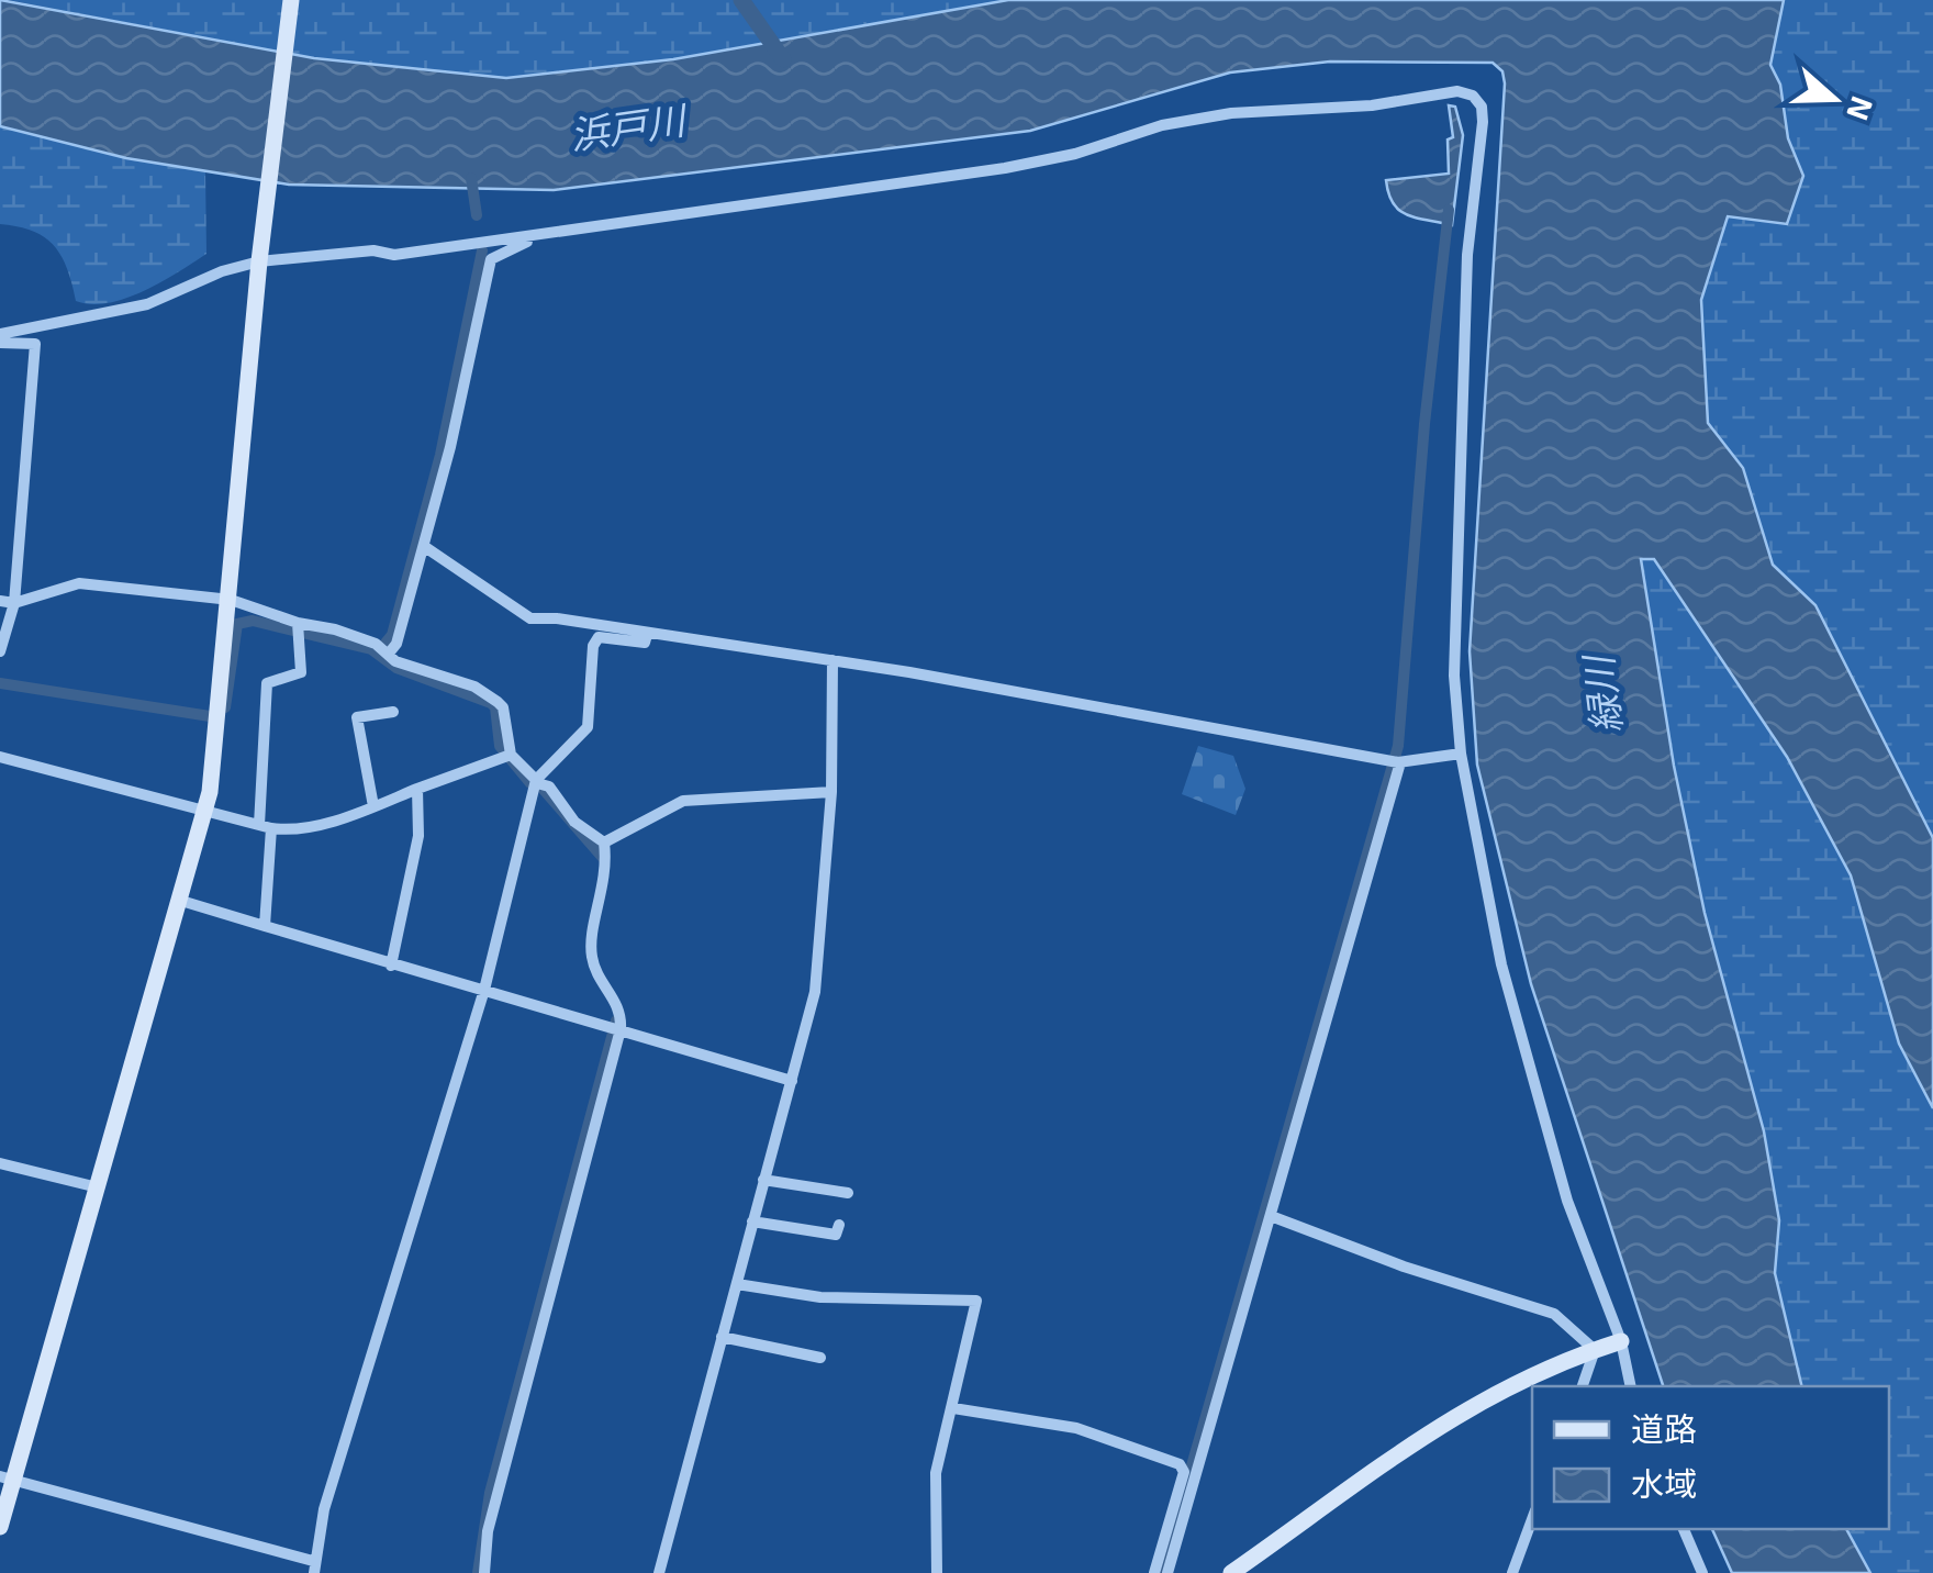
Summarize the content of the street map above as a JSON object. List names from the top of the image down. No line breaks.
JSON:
{"water":["浜戸川","緑川"],"legend":["道路","水域"],"north":"right"}
